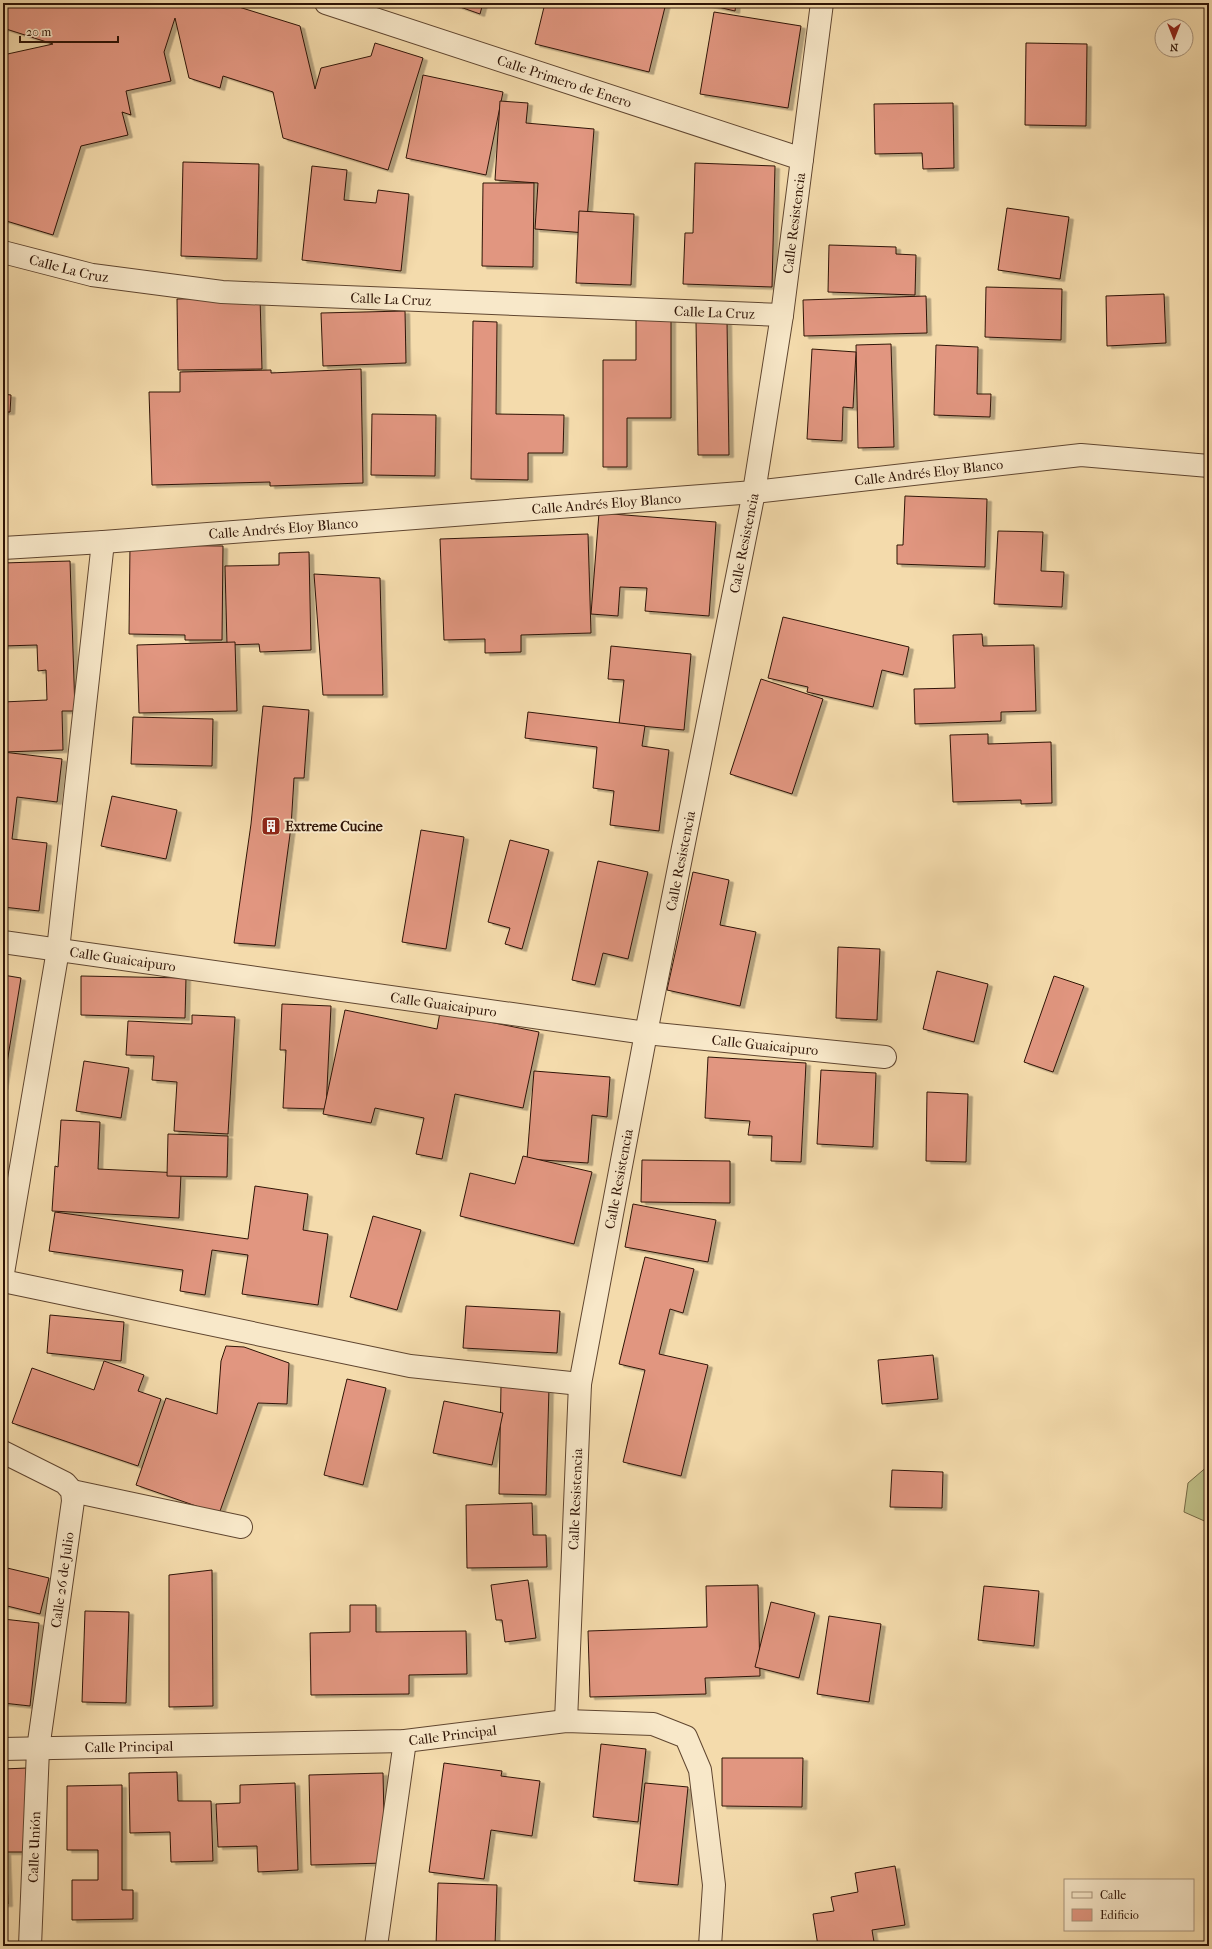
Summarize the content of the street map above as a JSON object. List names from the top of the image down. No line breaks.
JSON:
{"streets":{"street":["Calle Primero de Enero","Calle Resistencia","Calle La Cruz","Calle Andrés Eloy Blanco","Calle Guaicaipuro","Calle 26 de Julio","Calle Principal","Calle Unión"]},"crossings":[["Calle Primero de Enero","Calle Resistencia"],["Calle Resistencia","Calle La Cruz"],["Calle Resistencia","Calle Andrés Eloy Blanco"],["Calle Resistencia","Calle Guaicaipuro"],["Calle Resistencia","Calle Principal"],["Calle 26 de Julio","Calle Principal"],["Calle 26 de Julio","Calle Unión"],["Calle Principal","Calle Unión"]],"places":{"building":["Extreme Cucine"]},"legend":["Calle","Edificio"],"scale_bar":"20 m","north":"bottom"}
